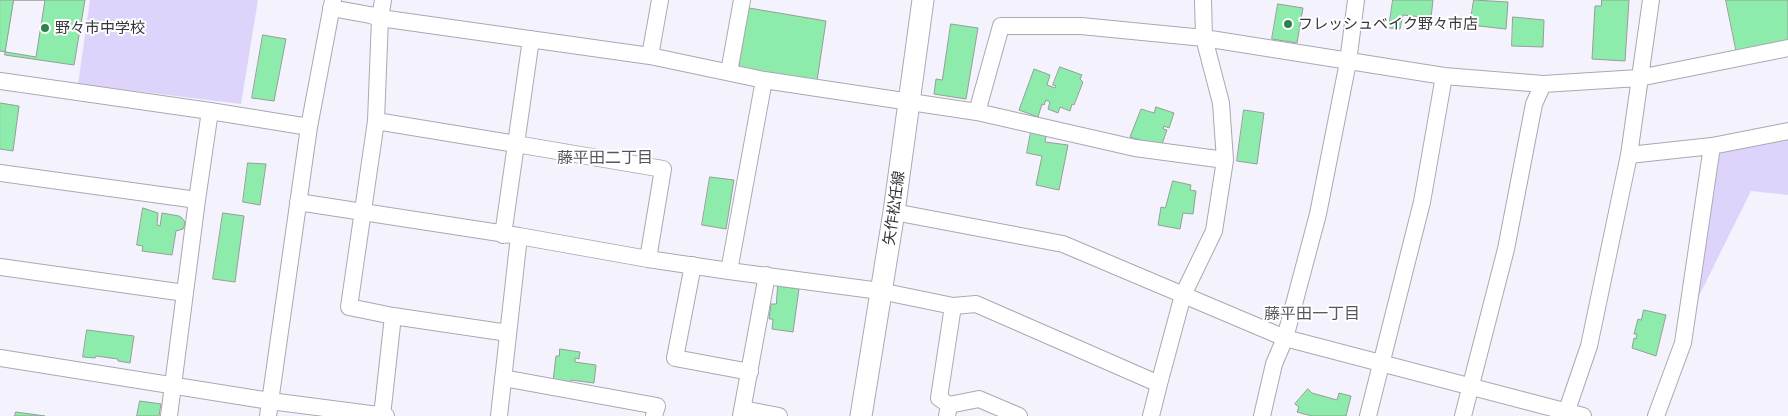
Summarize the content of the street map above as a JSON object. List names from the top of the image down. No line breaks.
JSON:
{"streets":{"main road":["矢作松任線"]},"districts":["藤平田二丁目","藤平田一丁目"],"places":["フレッシュベイク野々市店","野々市中学校"]}
